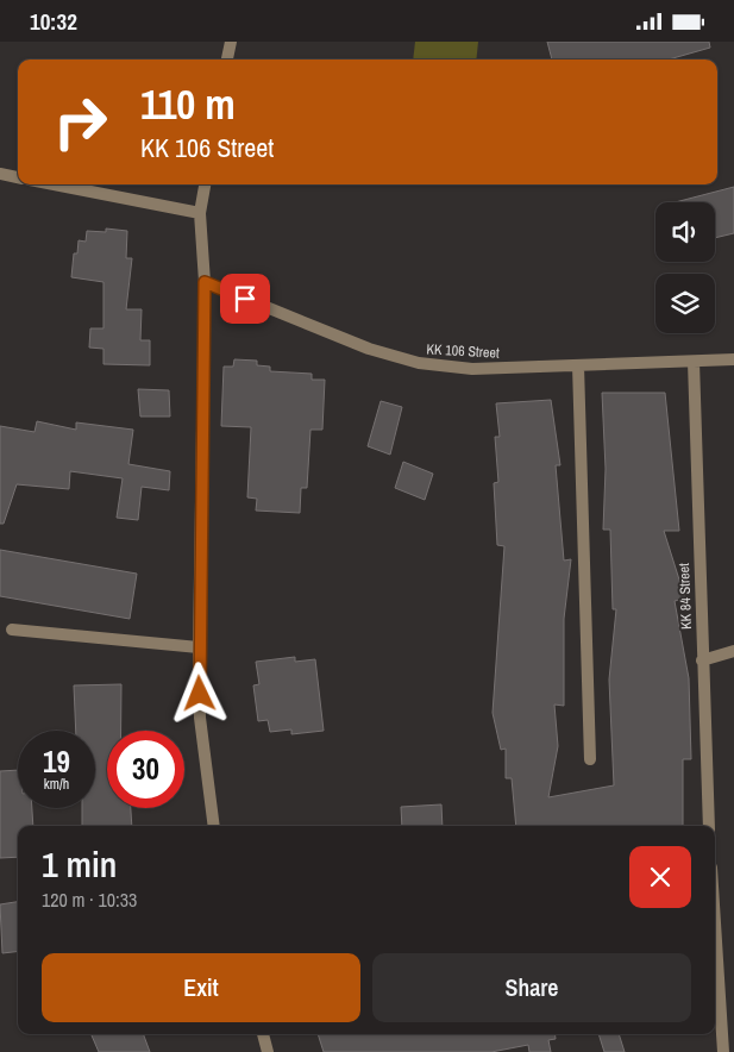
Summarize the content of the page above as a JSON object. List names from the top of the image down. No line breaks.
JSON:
{"streets":{"street":["KK 106 Street","KK 84 Street"]},"crossings":[["KK 106 Street","KK 84 Street"]],"page":{"status":"10:32","turn":["110 m","KK 106 Street"],"speed":"19 km/h","limit":"30","heading":["1 min","120 m · 10:33"],"buttons":["Exit","Share"]}}
